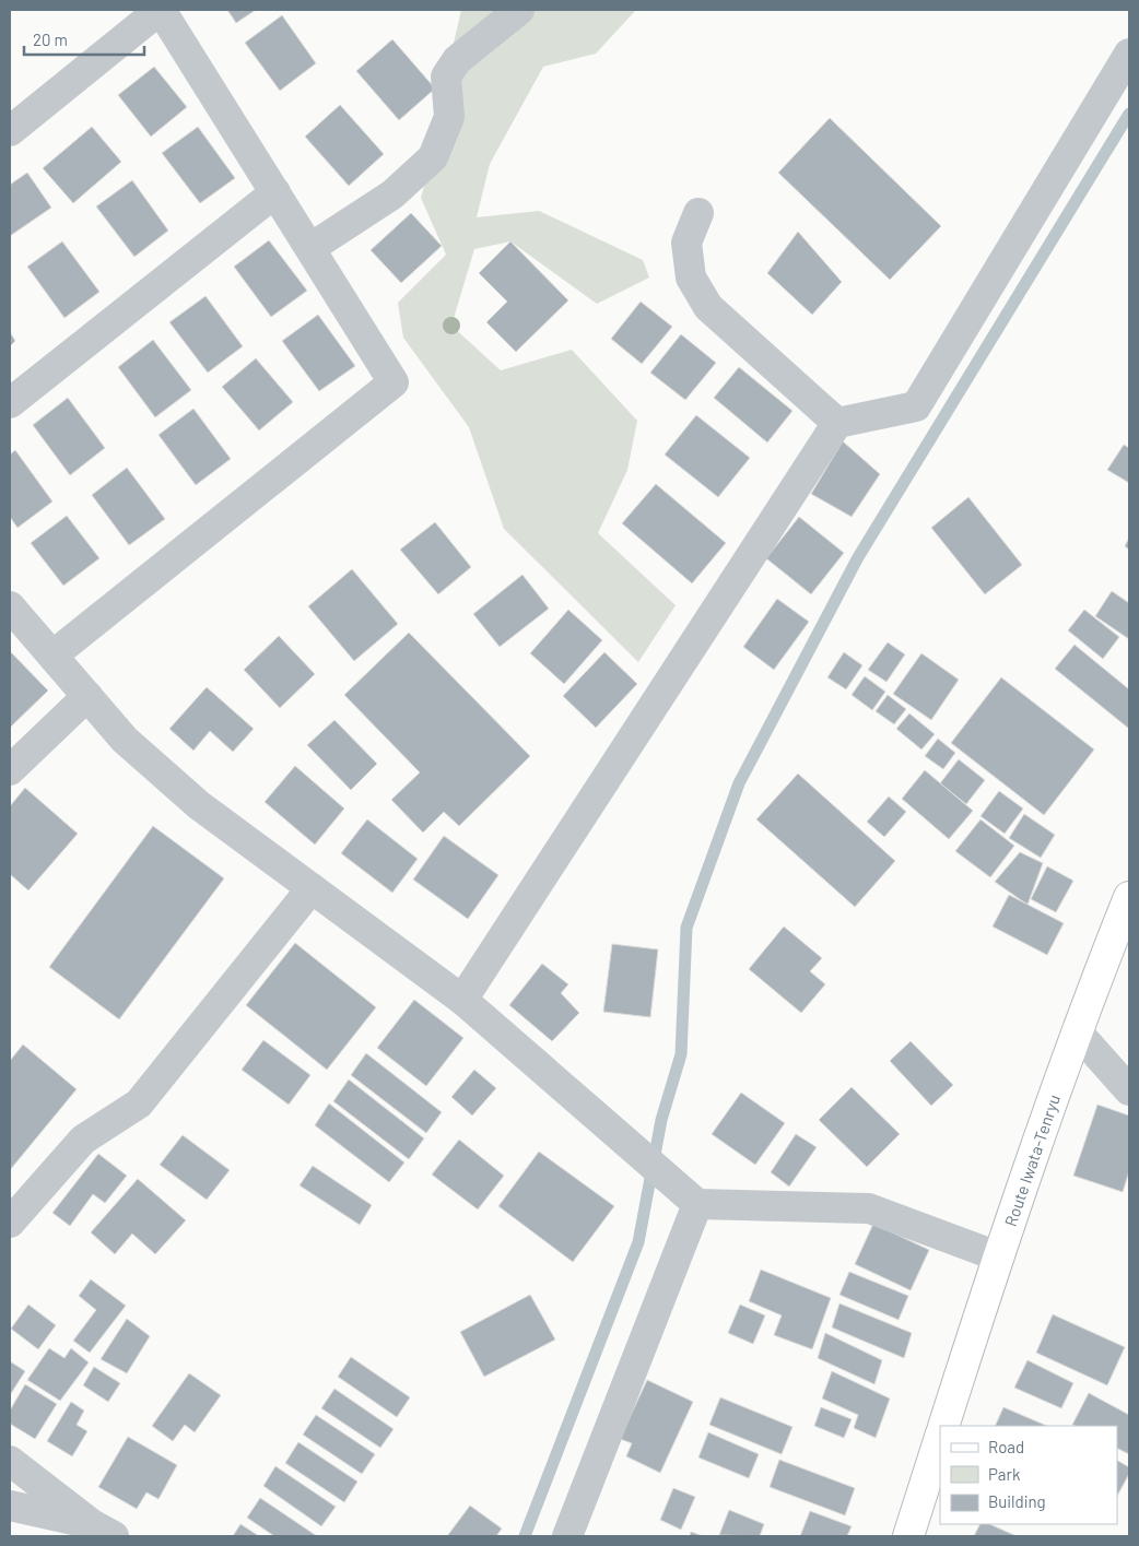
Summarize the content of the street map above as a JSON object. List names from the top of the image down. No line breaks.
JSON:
{"streets":{"main road":["Route Iwata-Tenryu"]},"legend":["Road","Park","Building"],"scale_bar":"20 m"}
